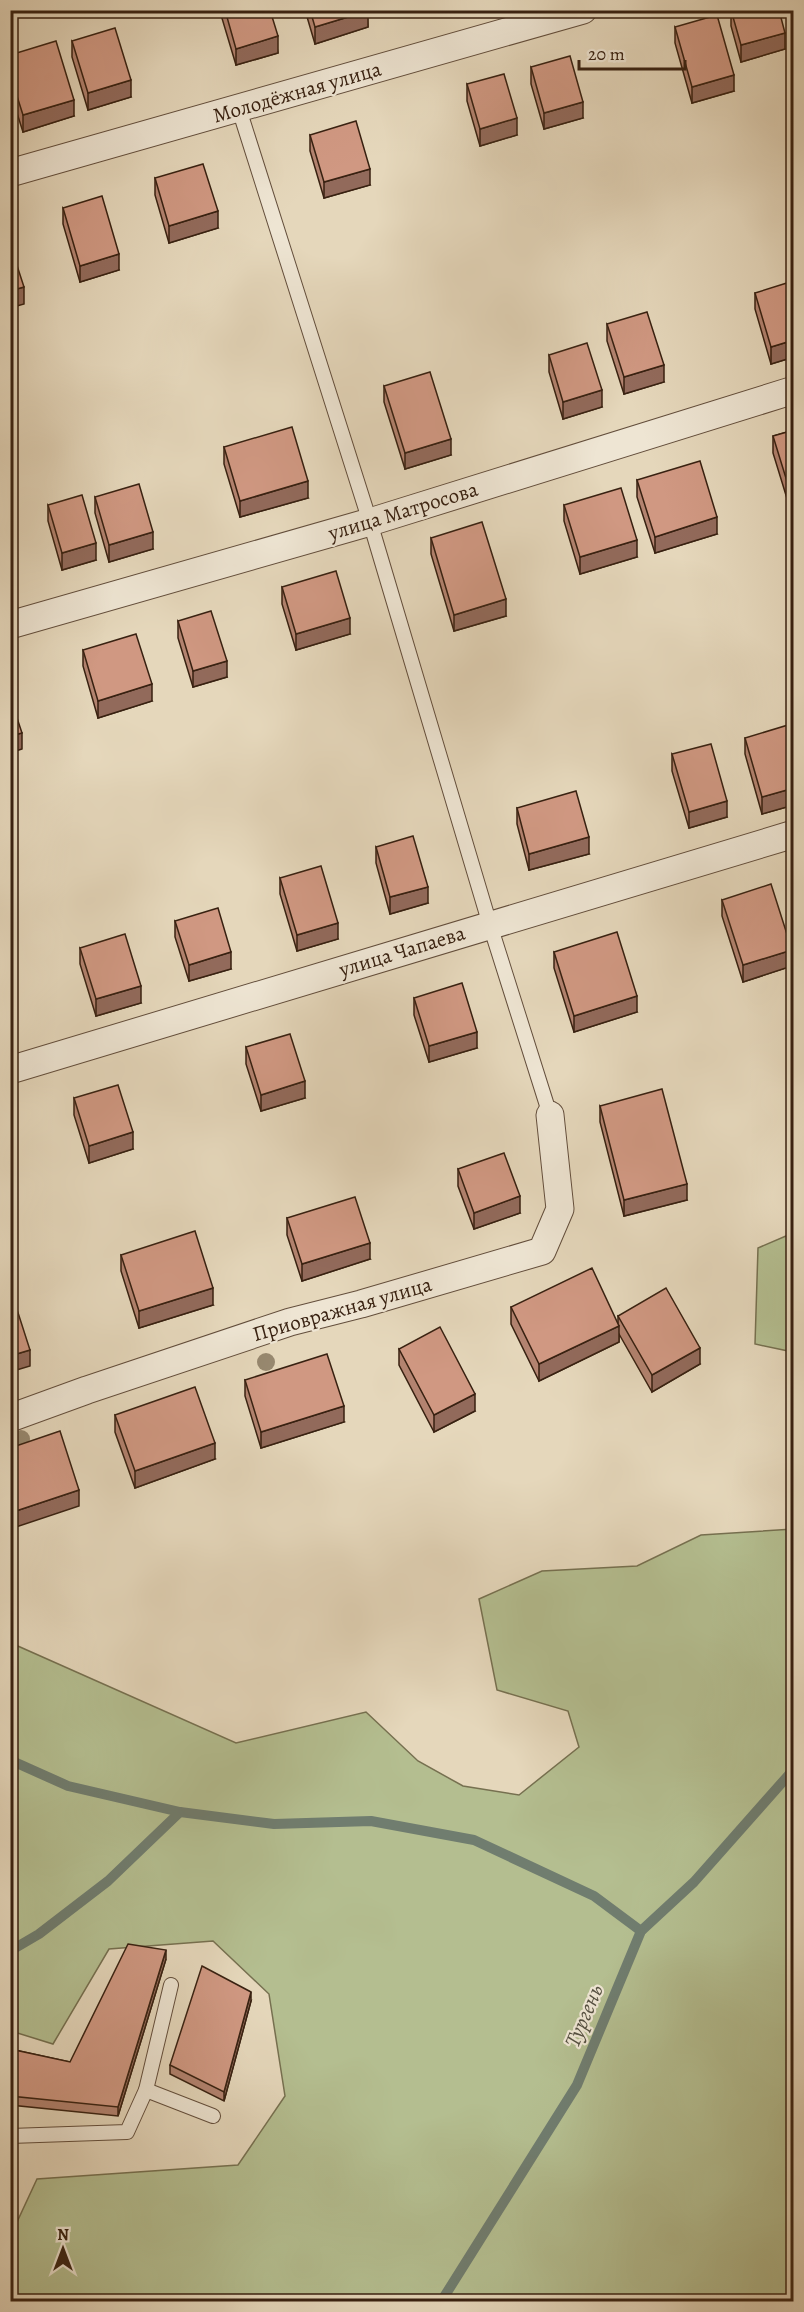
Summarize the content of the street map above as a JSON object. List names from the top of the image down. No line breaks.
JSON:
{"streets":{"street":["Молодёжная улица","улица Матросова","улица Чапаева","Приовражная улица"]},"water":["Тургень"],"scale_bar":"20 m","north":"top"}
